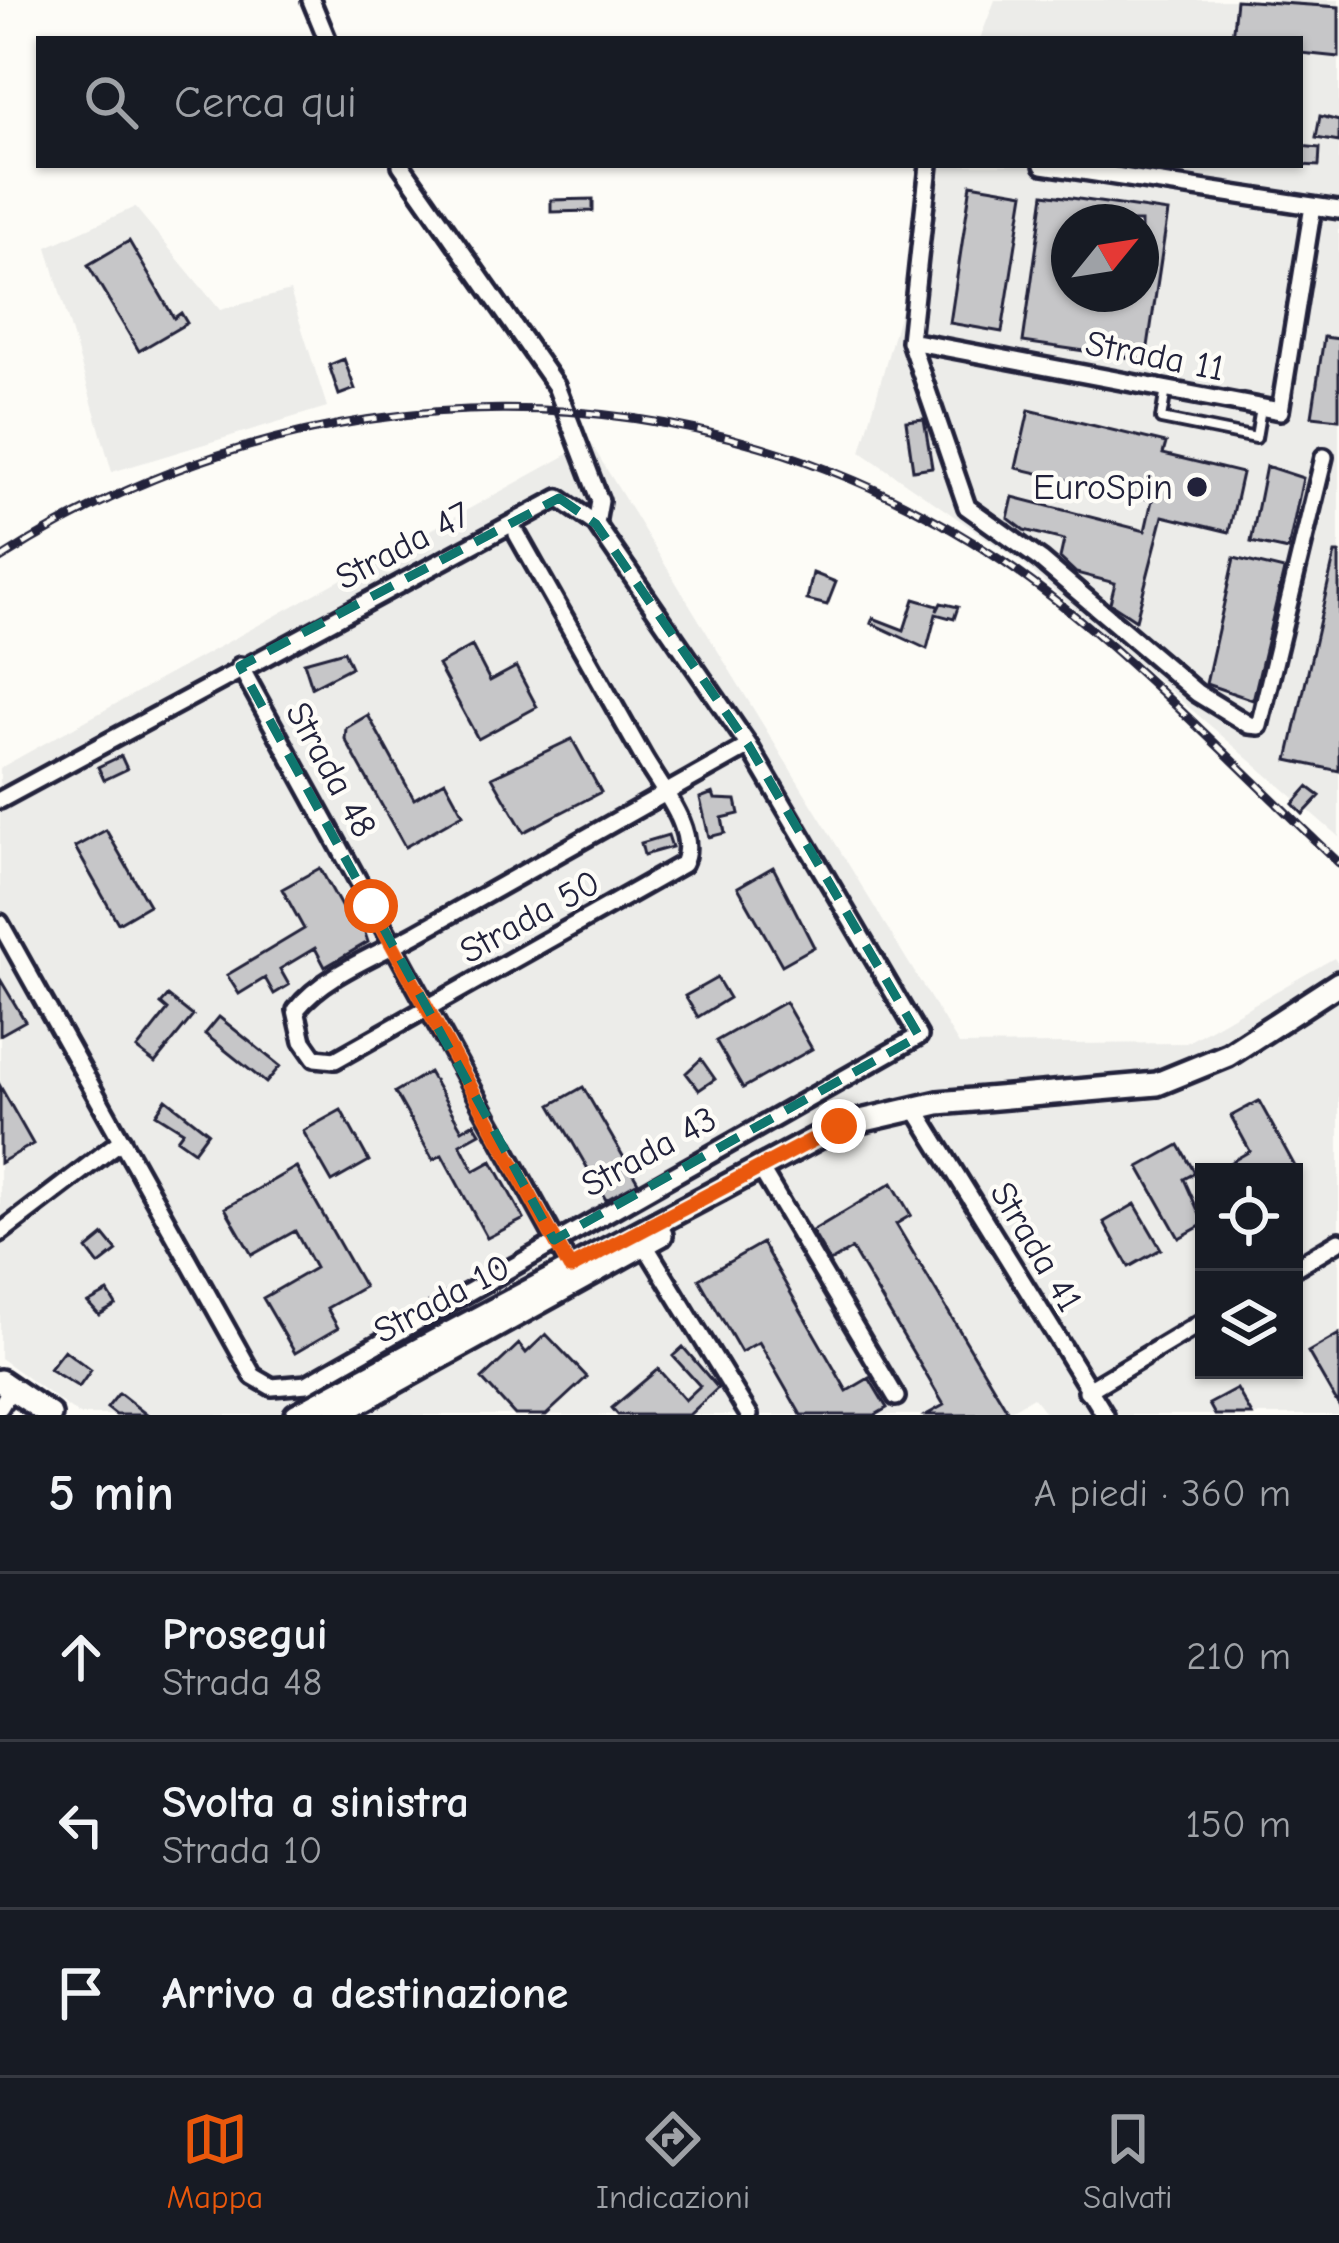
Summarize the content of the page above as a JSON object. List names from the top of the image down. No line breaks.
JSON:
{"streets":{"street":["Strada 11","Strada 47","Strada 48","Strada 50","Strada 43","Strada 41","Strada 10"]},"crossings":[["Strada 47","Strada 48"],["Strada 48","Strada 50"],["Strada 48","Strada 43"],["Strada 48","Strada 10"],["Strada 50","Strada 43"],["Strada 41","Strada 10"]],"places":["EuroSpin"],"north":"top right","page":{"search":"Cerca qui","heading":["5 min","A piedi · 360 m"],"list":[["Prosegui","Strada 48","210 m"],["Svolta a sinistra","Strada 10","150 m"],"Arrivo a destinazione"],"nav":["Mappa","Indicazioni","Salvati"]}}
